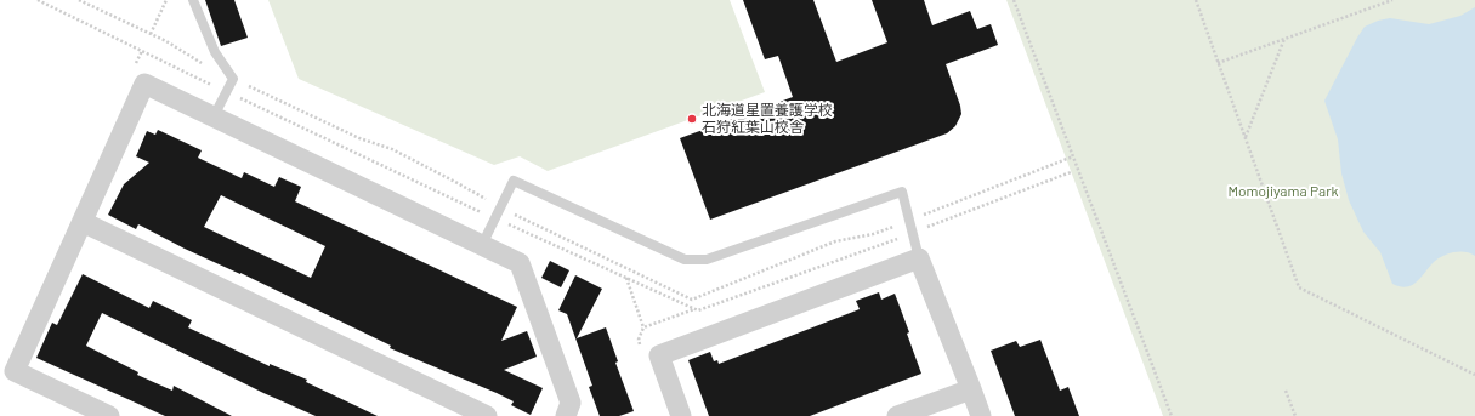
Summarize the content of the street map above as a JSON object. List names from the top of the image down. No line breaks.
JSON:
{"parks":["Momojiyama Park"],"places":["北海道星置養護学校 石狩紅葉山校舎"]}
